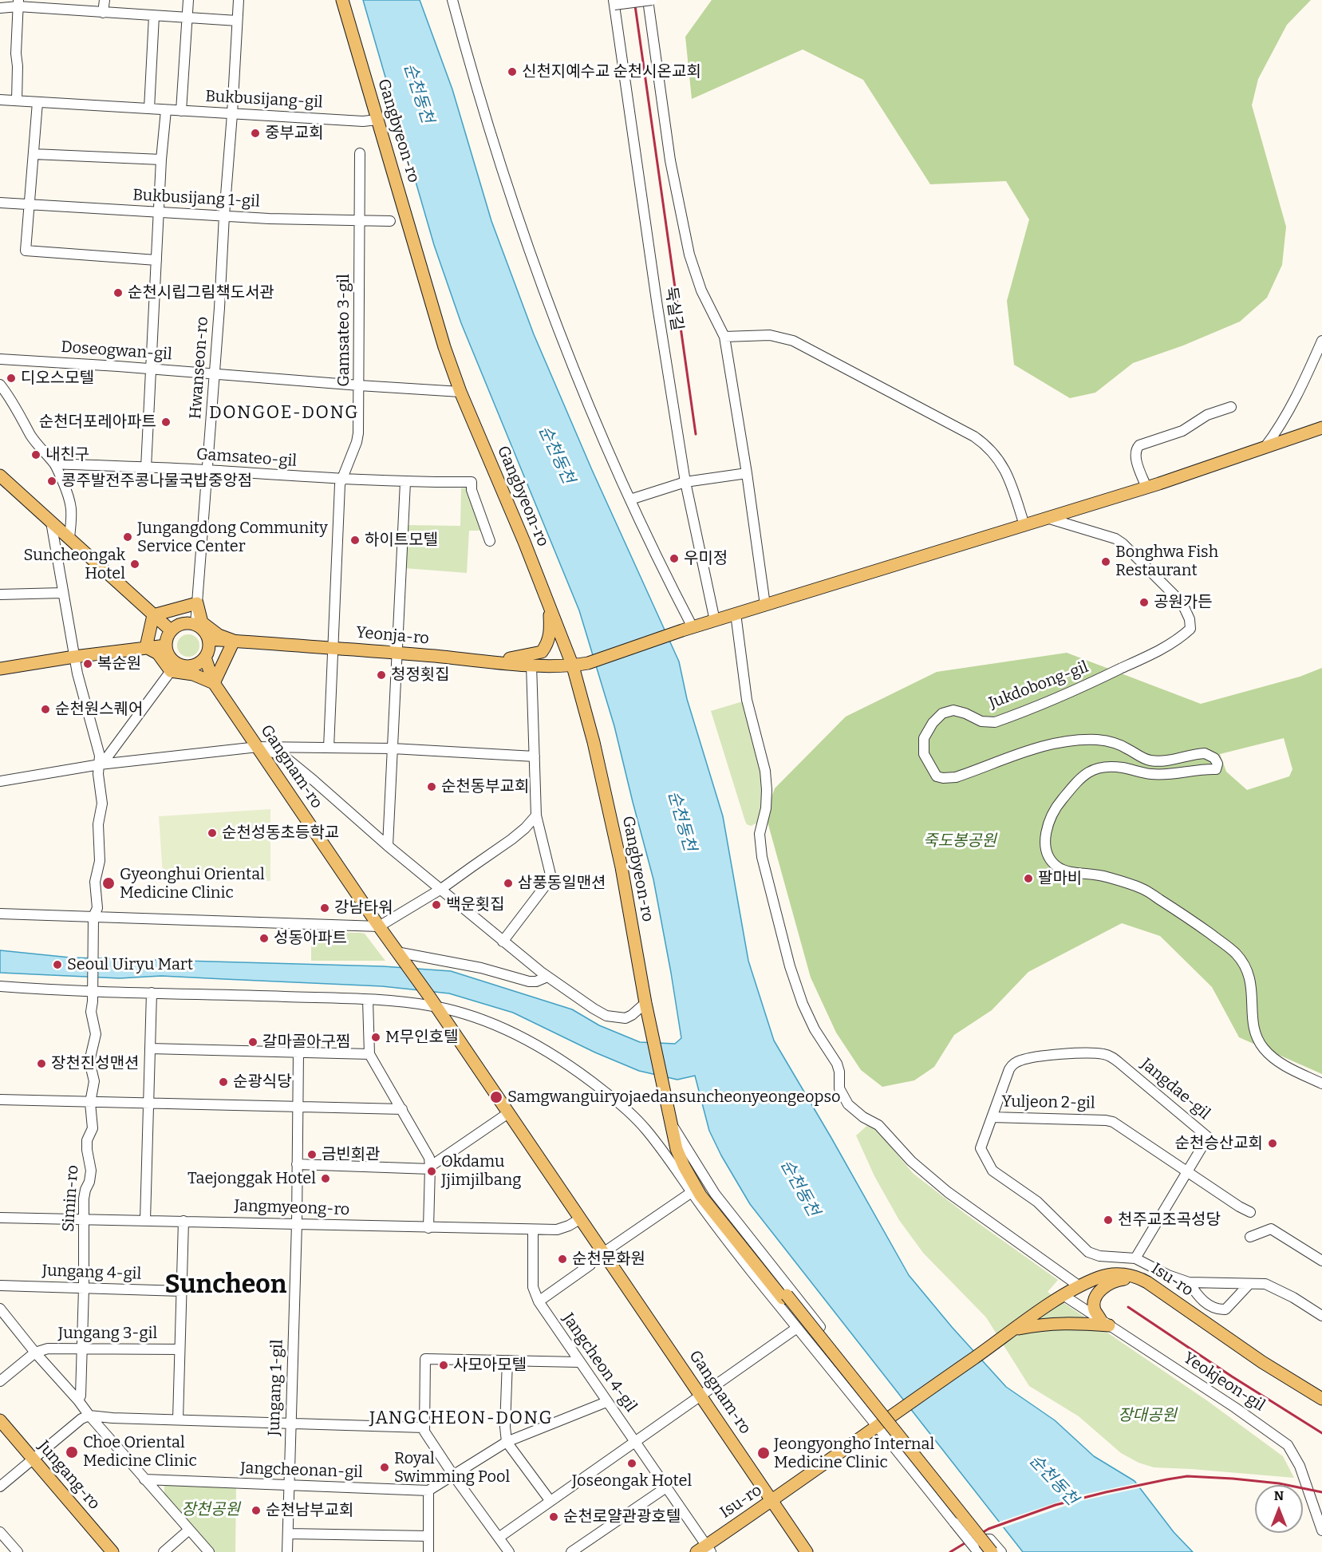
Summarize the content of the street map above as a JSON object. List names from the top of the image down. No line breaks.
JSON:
{"streets":{"main road":["Gangbyeon-ro","Yeonja-ro","Gangnam-ro","Isu-ro","Jungang-ro"],"street":["Bukbusijang-gil","Bukbusijang 1-gil","둑실길","Gamsateo 3-gil","Doseogwan-gil","Hwanseon-ro","Gamsateo-gil","Jukdobong-gil","Jangdae-gil","Yuljeon 2-gil","Simin-ro","Jangmyeong-ro","Jungang 4-gil","Jungang 3-gil","Jangcheon 4-gil","Yeokjeon-gil","Jungang 1-gil","Jangcheonan-gil"]},"crossings":[["Bukbusijang-gil","Gangbyeon-ro"],["Bukbusijang-gil","Hwanseon-ro"],["Gangbyeon-ro","Doseogwan-gil"],["Gangbyeon-ro","Yeonja-ro"],["Bukbusijang 1-gil","Gamsateo 3-gil"],["Bukbusijang 1-gil","Hwanseon-ro"],["둑실길","Yeonja-ro"],["Gamsateo 3-gil","Doseogwan-gil"],["Gamsateo 3-gil","Gamsateo-gil"],["Gamsateo 3-gil","Yeonja-ro"],["Doseogwan-gil","Hwanseon-ro"],["Hwanseon-ro","Gamsateo-gil"],["Hwanseon-ro","Yeonja-ro"],["Hwanseon-ro","Gangnam-ro"],["Yeonja-ro","Jukdobong-gil"],["Yeonja-ro","Gangnam-ro"],["Gangnam-ro","Jangmyeong-ro"],["Gangnam-ro","Isu-ro"],["Jangdae-gil","Yuljeon 2-gil"],["Simin-ro","Jangmyeong-ro"],["Simin-ro","Jungang 4-gil"],["Simin-ro","Jungang 3-gil"],["Jangmyeong-ro","Jangcheon 4-gil"],["Jangmyeong-ro","Jungang 1-gil"],["Isu-ro","Jangcheon 4-gil"],["Isu-ro","Yeokjeon-gil"],["Jungang 1-gil","Jangcheonan-gil"]],"districts":["DONGOE-DONG","Suncheon","JANGCHEON-DONG"],"water":["순천동천"],"parks":["죽도봉공원","장대공원","장천공원"],"places":["신천지예수교 순천시온교회","중부교회","순천시립그림책도서관","디오스모텔","순천더포레아파트","내친구","콩주발전주콩나물국밥중앙점","Jungangdong Community Service Center","하이트모텔","우미정","Bonghwa Fish Restaurant","Suncheongak Hotel","공원가든","복순원","청정횟집","순천원스퀘어","순천동부교회","순천성동초등학교","팔마비","Gyeonghui Oriental Medicine Clinic","삼풍동일맨션","백운횟집","강남타워","성동아파트","Seoul Uiryu Mart","M무인호텔","갈마골아구찜","장천진성맨션","순광식당","Samgwanguiryojaedansuncheonyeongeopso","순천승산교회","금빈회관","Okdamu Jjimjilbang","Taejonggak Hotel","천주교조곡성당","순천문화원","사모아모텔","Choe Oriental Medicine Clinic","Jeongyongho Internal Medicine Clinic","Joseongak Hotel","Royal Swimming Pool","순천남부교회","순천로얄관광호텔"],"north":"top"}
